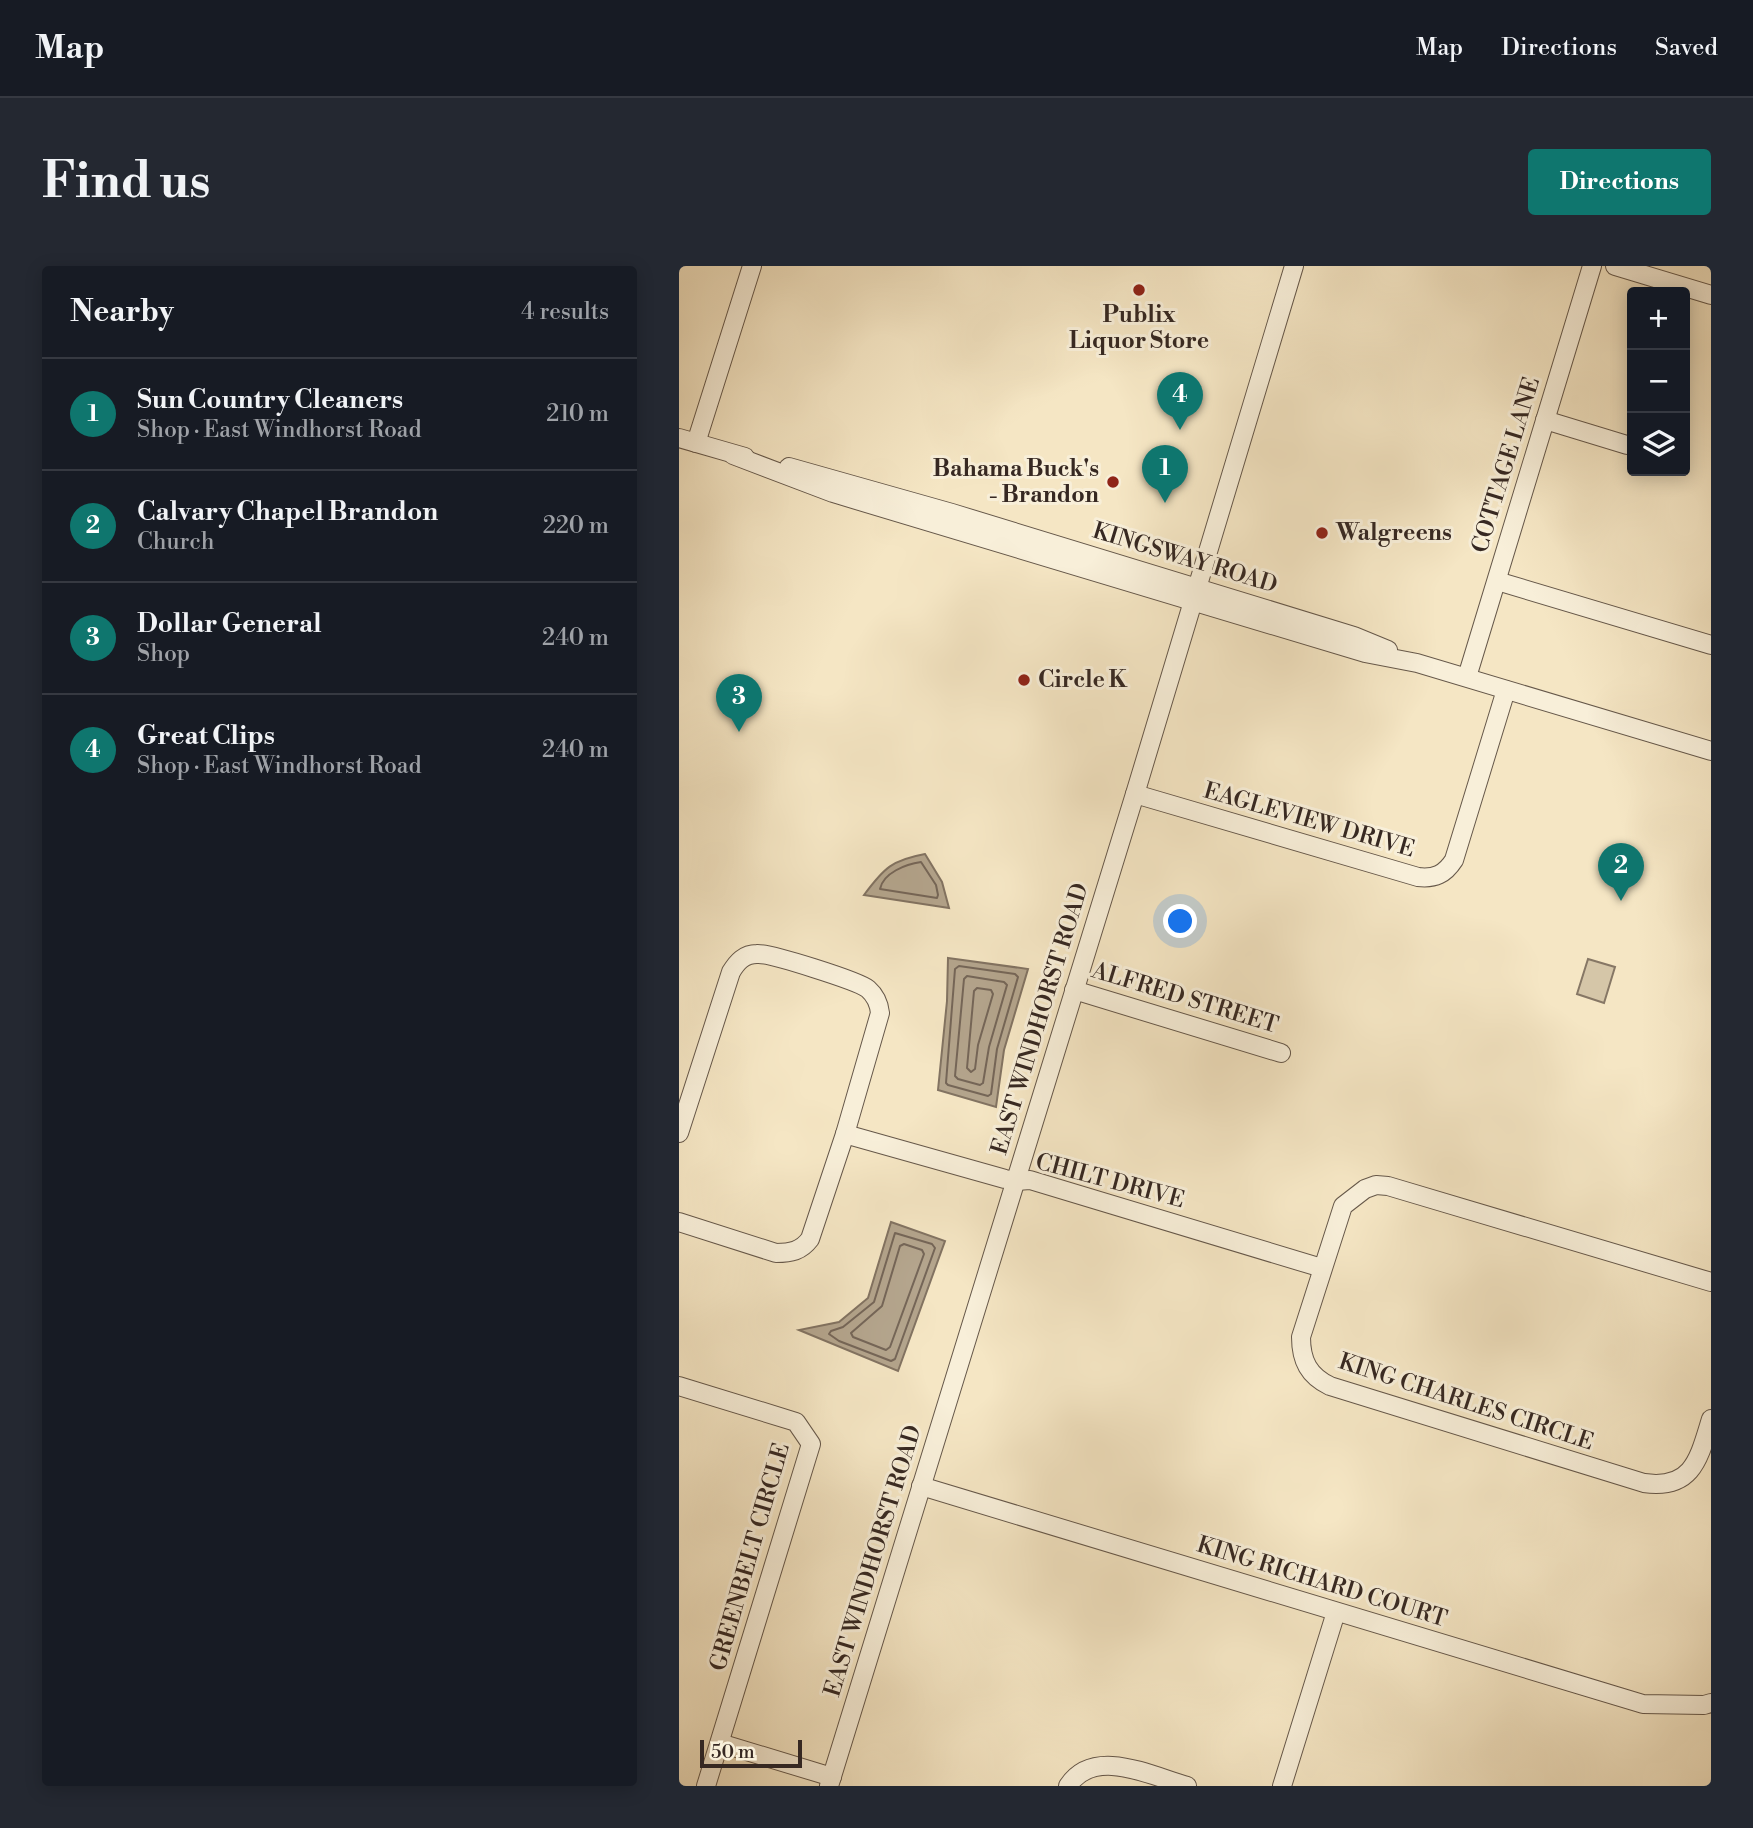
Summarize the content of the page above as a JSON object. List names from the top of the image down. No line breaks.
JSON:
{"streets":{"street":["COTTAGE LANE","KINGSWAY ROAD","EAGLEVIEW DRIVE","ALFRED STREET","EAST WINDHORST ROAD","CHILT DRIVE","KING CHARLES CIRCLE","GREENBELT CIRCLE","KING RICHARD COURT"]},"crossings":[["COTTAGE LANE","KINGSWAY ROAD"],["KINGSWAY ROAD","EAGLEVIEW DRIVE"],["KINGSWAY ROAD","EAST WINDHORST ROAD"],["EAGLEVIEW DRIVE","EAST WINDHORST ROAD"],["ALFRED STREET","EAST WINDHORST ROAD"],["EAST WINDHORST ROAD","CHILT DRIVE"],["EAST WINDHORST ROAD","KING RICHARD COURT"],["CHILT DRIVE","KING CHARLES CIRCLE"]],"places":["Publix Liquor Store","Bahama Buck's - Brandon","Walgreens","Circle K"],"scale_bar":"50 m","page":{"header":"Map","nav":["Map","Directions","Saved"],"buttons":"Directions","title":"Find us","heading":["Nearby","4 results"],"map_buttons":["+","−"],"list":[{"mark":"1","name":"Sun Country Cleaners","note":"Shop · East Windhorst Road","value":"210 m"},{"mark":"2","name":"Calvary Chapel Brandon","note":"Church","value":"220 m"},{"mark":"3","name":"Dollar General","note":"Shop","value":"240 m"},{"mark":"4","name":"Great Clips","note":"Shop · East Windhorst Road","value":"240 m"}],"pins":["4","1","3","2"],"scale":"50 m"}}
